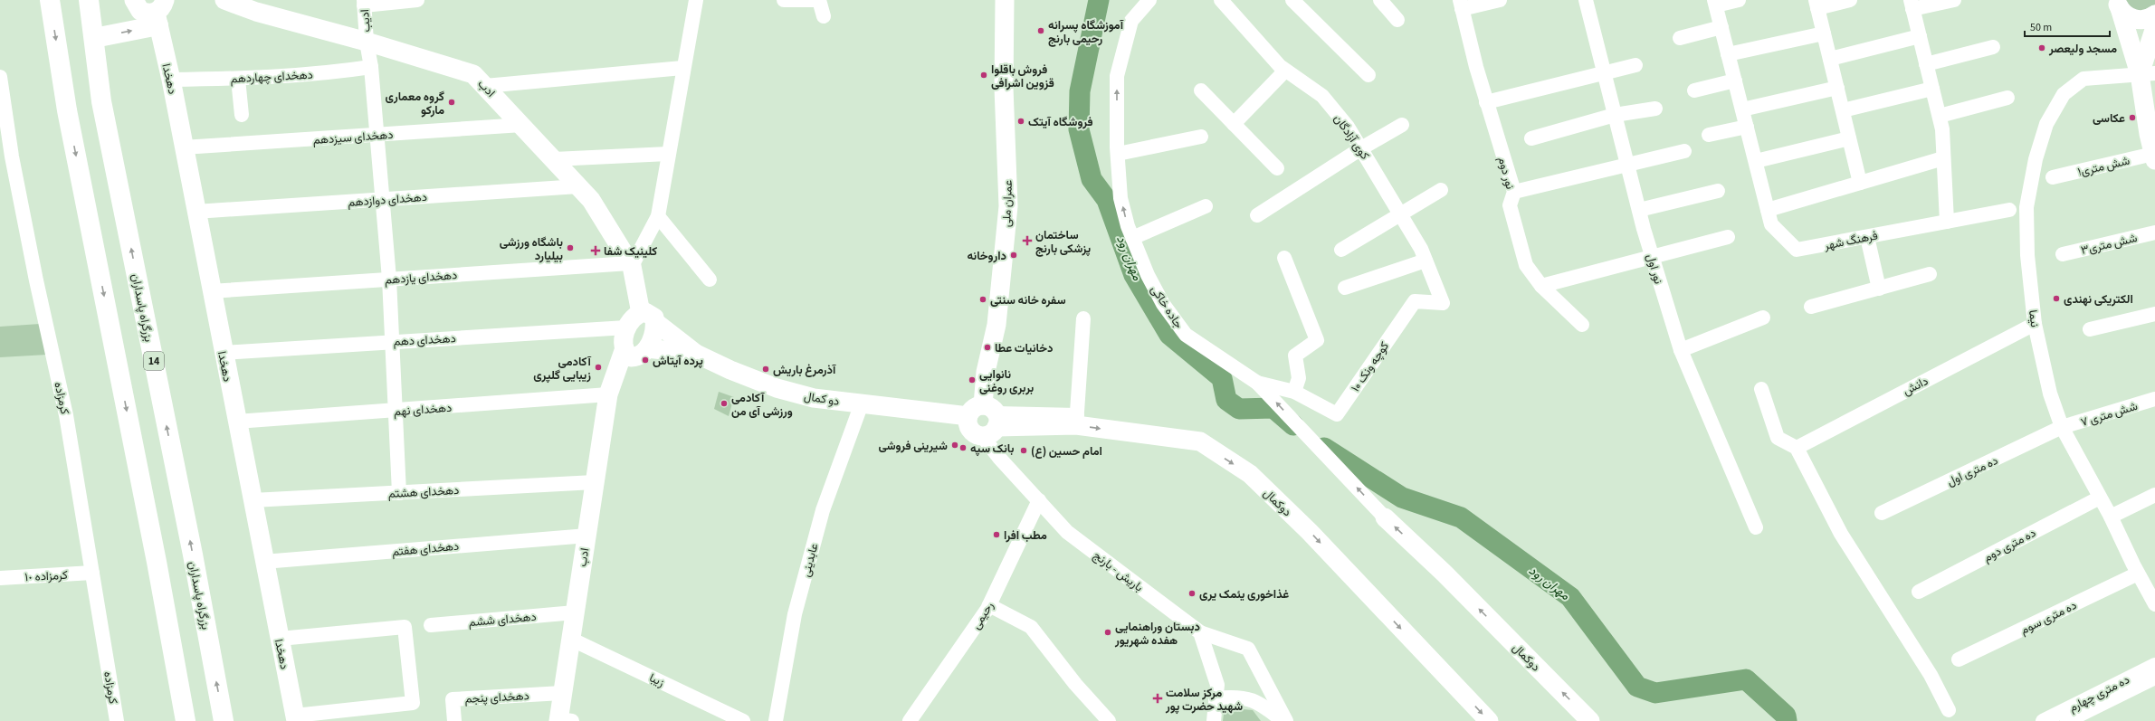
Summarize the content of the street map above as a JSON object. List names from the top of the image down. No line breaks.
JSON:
{"streets":{"highway":["بزرگراه پاسداران","14"],"main road":["دهخدا","ادب","عمران ملی","دو کمال","دوکمال"],"street":["ادیب","دهخدای چهاردهم","دهخدای سیزدهم","کوی آزادگان","شش متری۱","نور دوم","دهخدای دوازدهم","فرهنگ شهر","شش متری۳","نور اول","دهخدای یازدهم","جاده خاکی","نیما","دهخدای دهم","کوچه ونک ۱۰","دانش","کرمزاده","دهخدای نهم","۷ شش متری","ده متری اول","دهخدای هشتم","ده متری دوم","دهخدای هفتم","عابدینی","باریش - بارنج","کرمزاده ١٠","رحیمی","ده متری سوم","دهخدای ششم","زیبا","ده متری چهارم","دهخدای پنجم"]},"crossings":[["ادیب","دهخدای چهاردهم"],["ادیب","ادب"],["ادیب","دهخدای سیزدهم"],["ادیب","دهخدای دوازدهم"],["ادیب","دهخدای یازدهم"],["ادیب","دهخدای دهم"],["ادیب","دهخدای نهم"],["ادیب","دهخدای هشتم"],["دهخدای چهاردهم","دهخدا"],["دهخدا","دهخدای سیزدهم"],["دهخدا","دهخدای دوازدهم"],["دهخدا","دهخدای یازدهم"],["دهخدا","دهخدای دهم"],["دهخدا","دهخدای نهم"],["دهخدا","دهخدای هشتم"],["دهخدا","دهخدای هفتم"],["ادب","دهخدای سیزدهم"],["ادب","دهخدای دوازدهم"],["ادب","دهخدای یازدهم"],["ادب","دهخدای دهم"],["ادب","دهخدای نهم"],["ادب","دهخدای هشتم"],["ادب","دهخدای هفتم"],["ادب","دهخدای ششم"],["ادب","زیبا"],["ادب","دهخدای پنجم"],["کوی آزادگان","کوچه ونک ۱۰"],["عمران ملی","دو کمال"],["عمران ملی","دوکمال"],["عمران ملی","باریش - بارنج"],["جاده خاکی","دوکمال"],["نیما","دانش"],["نیما","۷ شش متری"],["نیما","ده متری اول"],["نیما","ده متری دوم"],["نیما","ده متری سوم"],["کرمزاده","کرمزاده ١٠"],["دو کمال","دوکمال"],["دو کمال","عابدینی"],["دو کمال","باریش - بارنج"],["۷ شش متری","ده متری اول"],["دوکمال","باریش - بارنج"],["باریش - بارنج","رحیمی"]],"one_way":["جاده خاکی"],"water":["مهران رود"],"places":{"other":["آموزشگاه پسرانه رحیمی بارنج","مسجد ولیعصر","فروش باقلوا قزوین اشرافی","گروه معماری مارکو","عکاسی","فروشگاه آیتک","باشگاه ورزشی بیلیارد","داروخانه","الکتریکی نهندی","سفره خانه سنتی","دخانیات عطا","پرده‌ آیتاش","آکادمی زیبایی گلپری","آذرمرغ باریش","نانوایی بربری روغنی","آکادمی ورزشی آی من","شیرینی فروشی","بانک سپه","امام حسین (ع)","مطب افرا","غذاخوری یئمک یری","دبستان وراهنمایی هفده شهریور"],"health":["ساختمان پزشکی بارنج","کلینیک شفا","مرکز سلامت شهید حضرت پور"]},"scale_bar":"50 m"}
